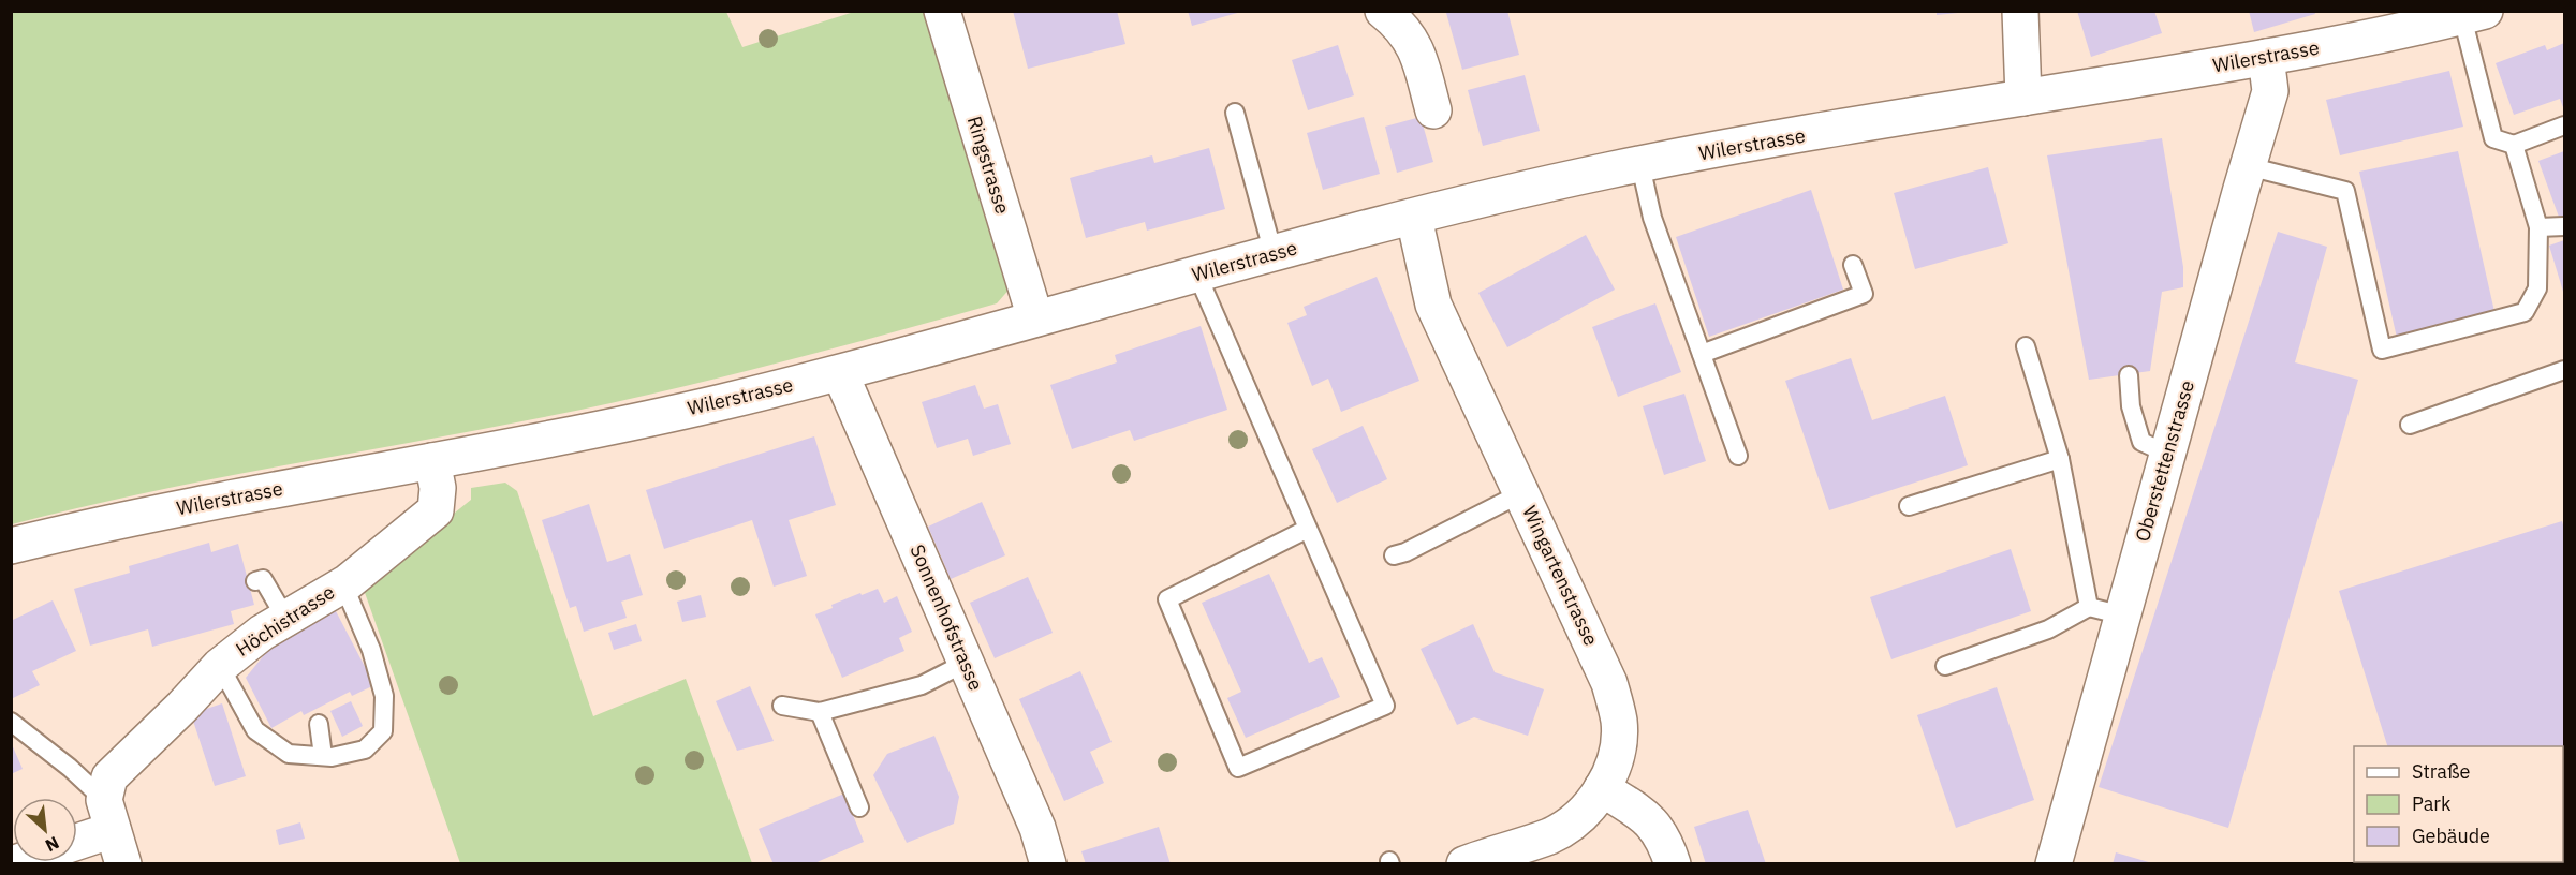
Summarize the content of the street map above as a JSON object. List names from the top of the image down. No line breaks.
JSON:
{"streets":{"street":["Wilerstrasse","Ringstrasse","Oberstettenstrasse","Wingartenstrasse","Sonnenhofstrasse","Höchistrasse"]},"crossings":[["Wilerstrasse","Ringstrasse"],["Wilerstrasse","Oberstettenstrasse"],["Wilerstrasse","Wingartenstrasse"],["Wilerstrasse","Sonnenhofstrasse"],["Wilerstrasse","Höchistrasse"]],"legend":["Straße","Park","Gebäude"],"north":"bottom right"}
